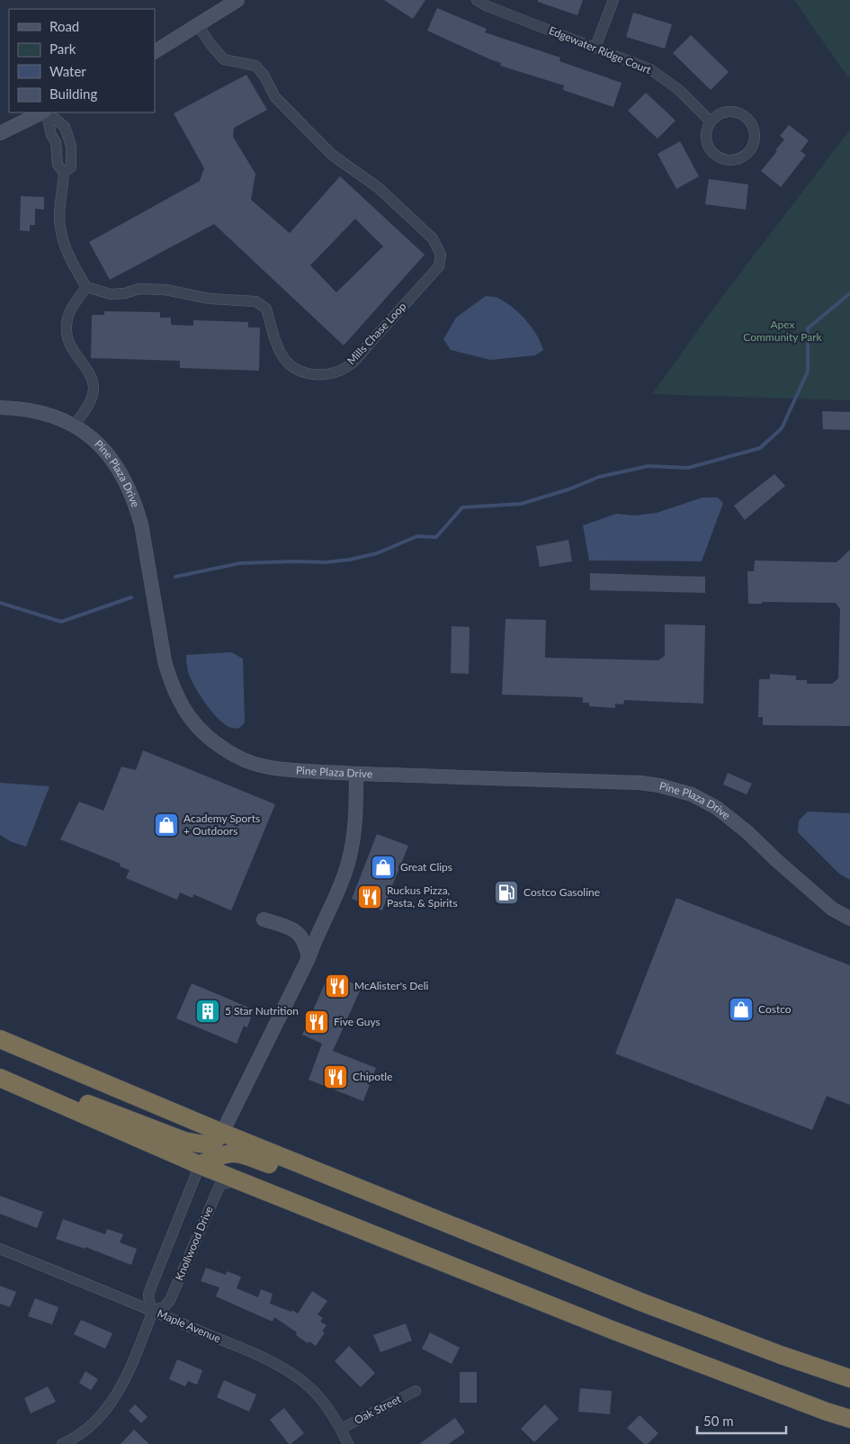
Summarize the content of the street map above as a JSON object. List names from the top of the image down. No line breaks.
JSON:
{"streets":{"street":["Edgewater Ridge Court","Mills Chase Loop","Pine Plaza Drive","Knollwood Drive","Maple Avenue","Oak Street"]},"crossings":[["Knollwood Drive","Maple Avenue"],["Maple Avenue","Oak Street"]],"parks":["Apex Community Park"],"places":{"shop":["Academy Sports + Outdoors","Great Clips","Costco"],"fuel station":["Costco Gasoline"],"restaurant":["Ruckus Pizza, Pasta, & Spirits","McAlister's Deli","Five Guys","Chipotle"],"building":["5 Star Nutrition"]},"legend":["Road","Park","Water","Building"],"scale_bar":"50 m"}
